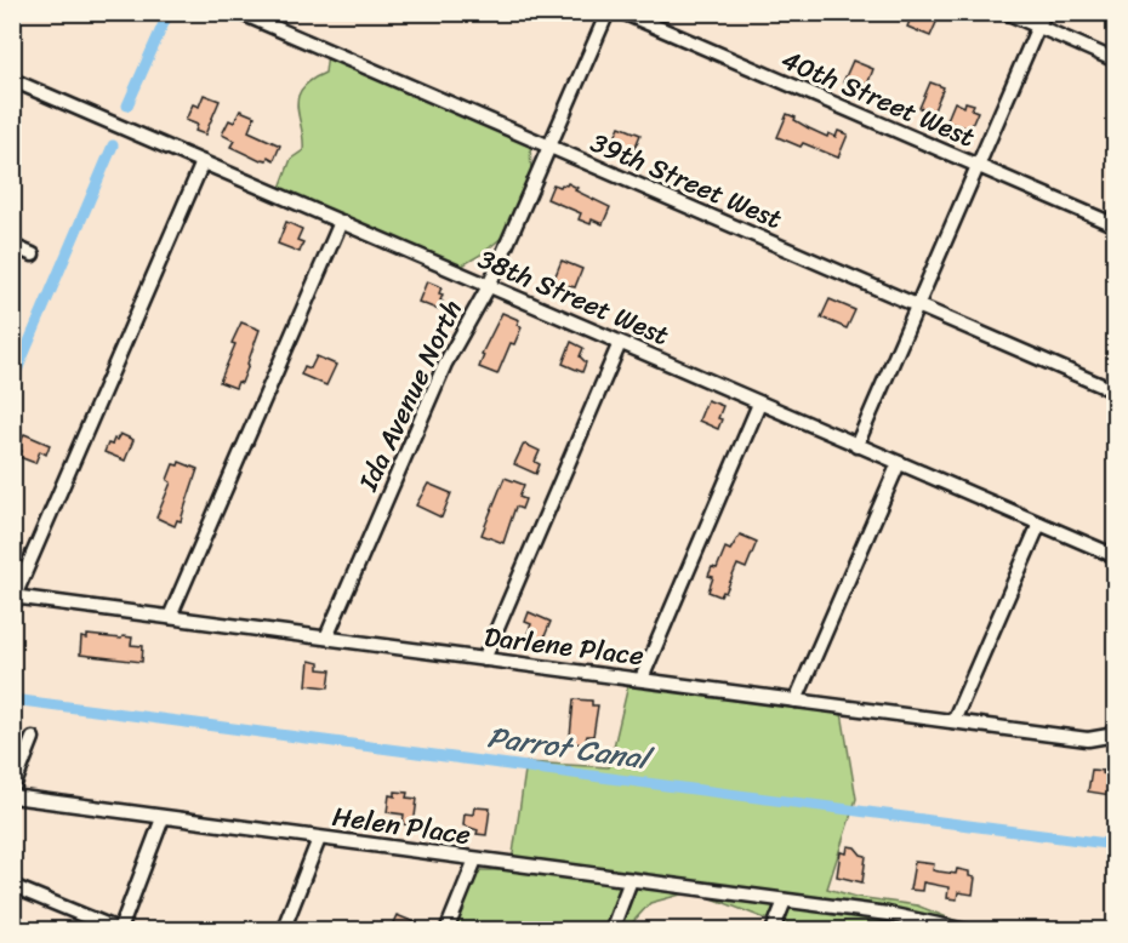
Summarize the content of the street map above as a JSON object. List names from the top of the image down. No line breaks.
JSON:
{"streets":{"street":["40th Street West","39th Street West","38th Street West","Ida Avenue North","Darlene Place","Helen Place"]},"crossings":[["39th Street West","Ida Avenue North"],["38th Street West","Ida Avenue North"],["Ida Avenue North","Darlene Place"]],"water":["Parrot Canal"]}
